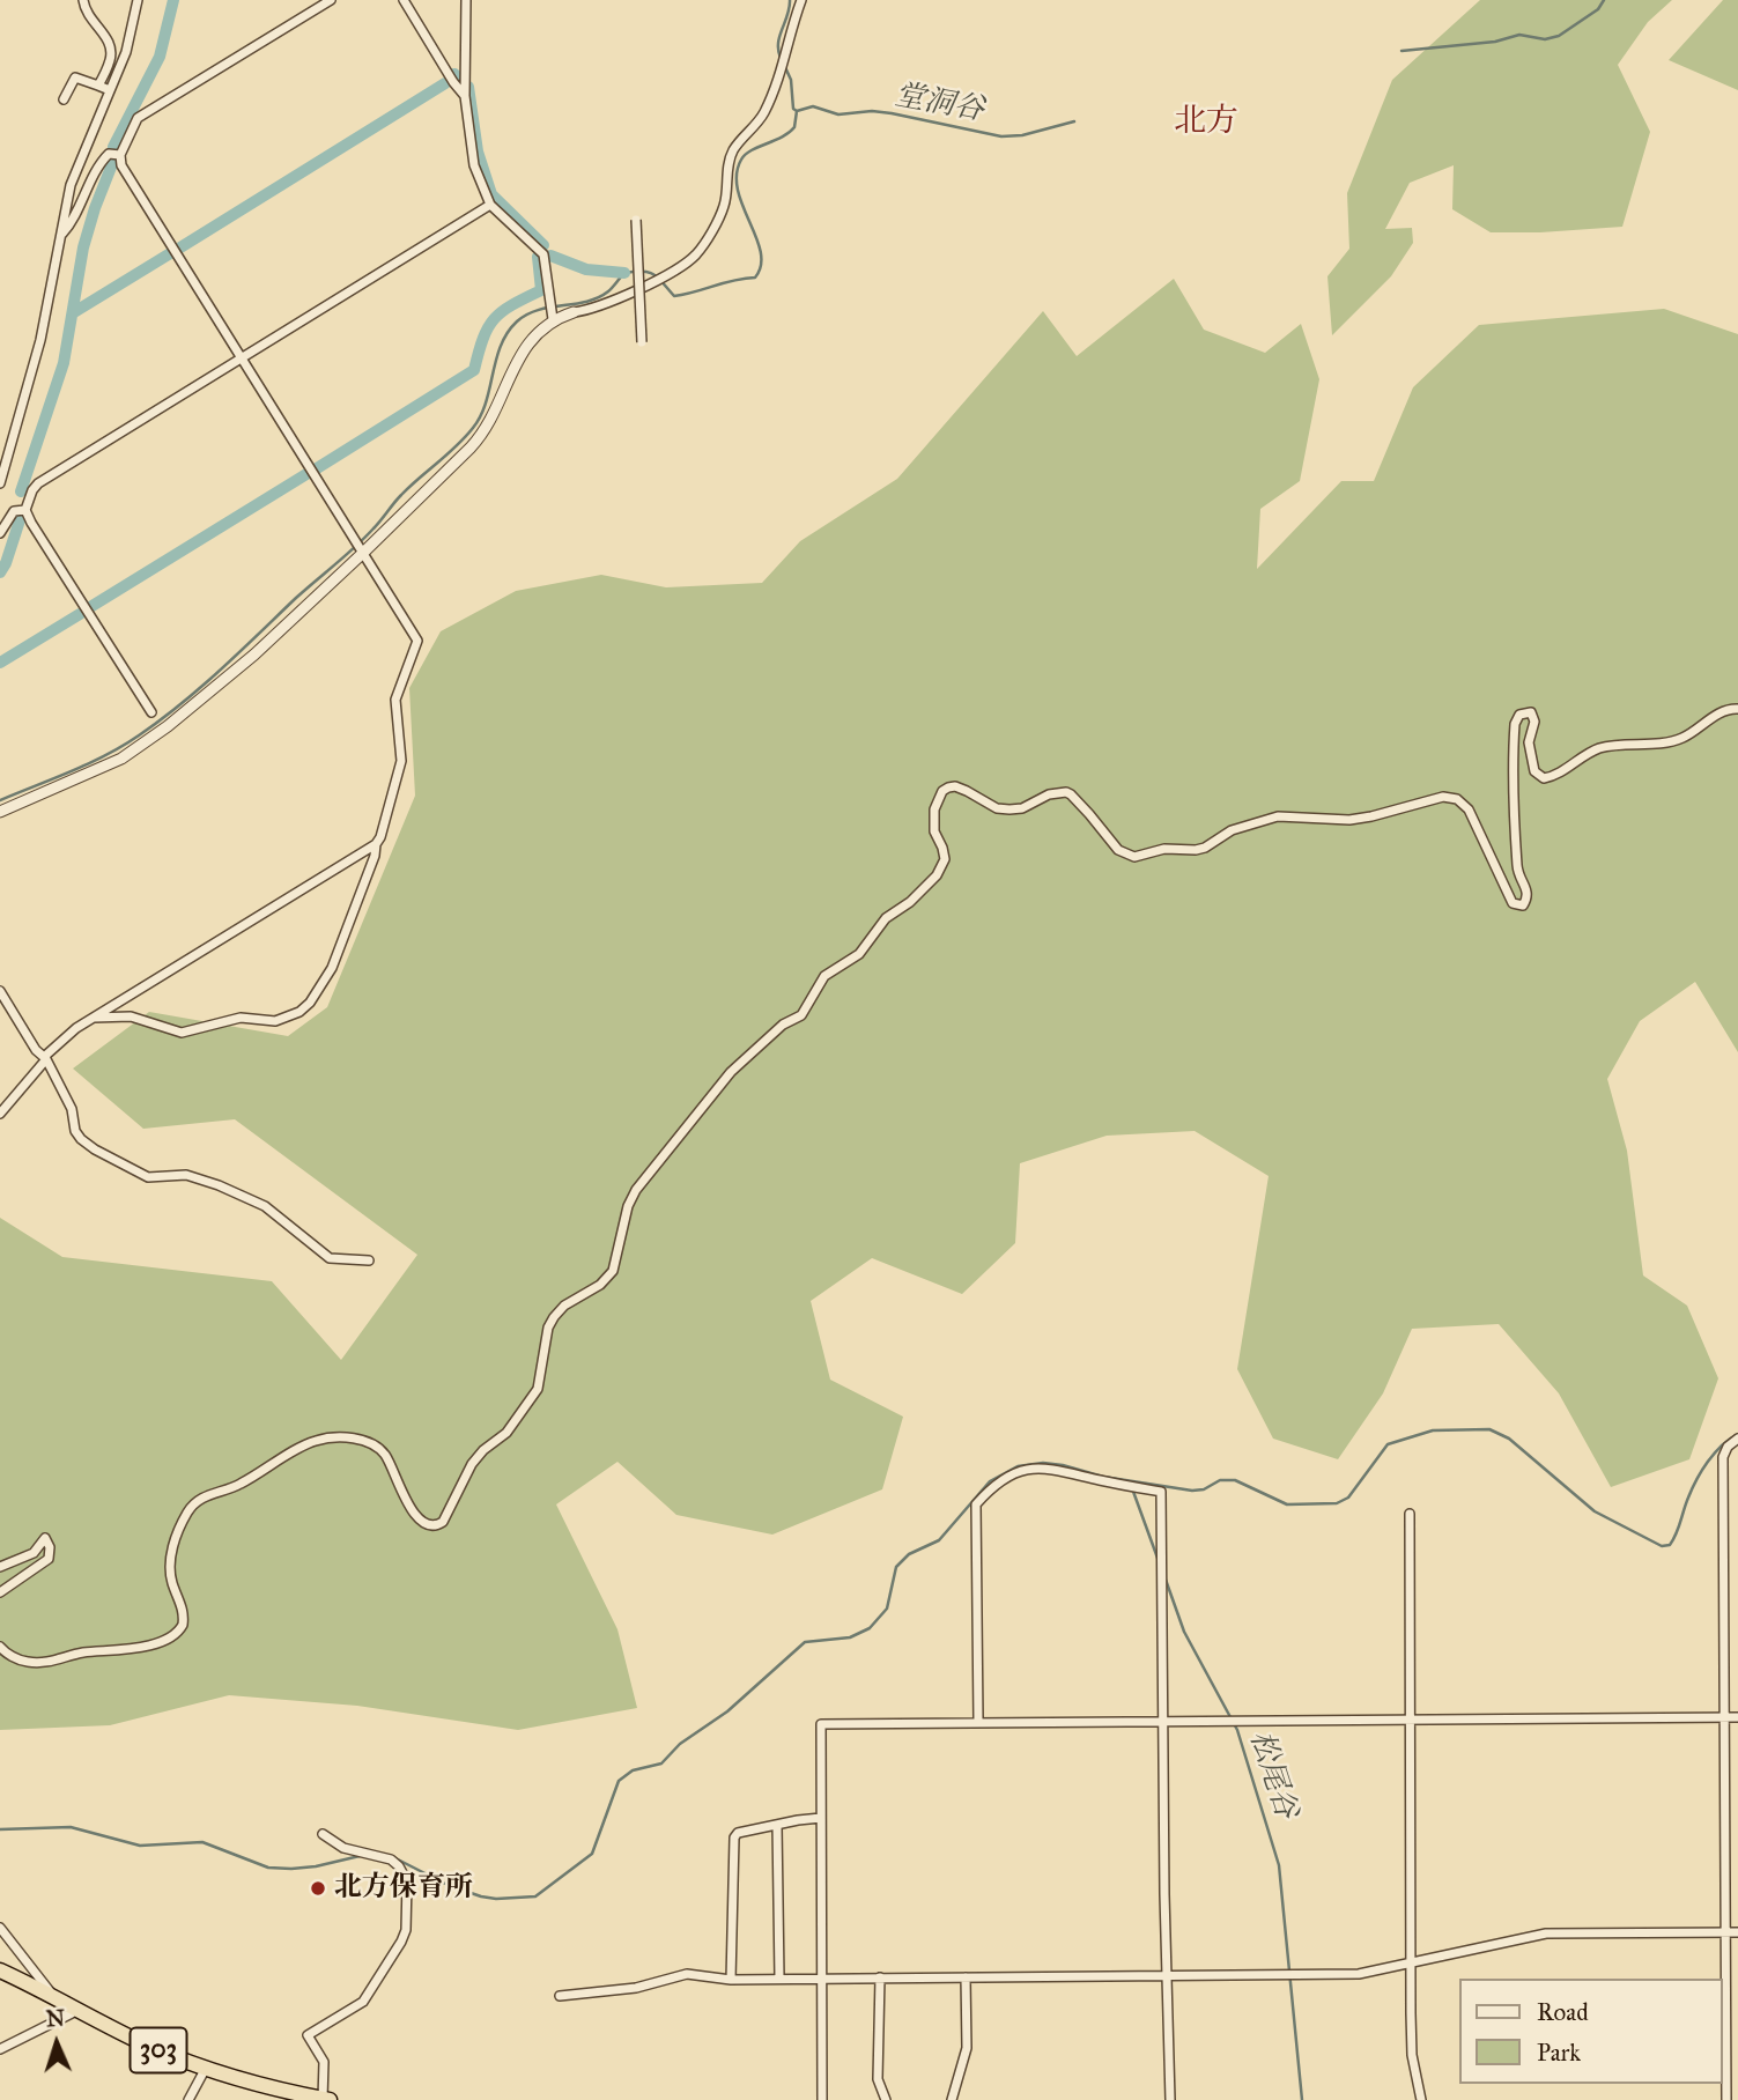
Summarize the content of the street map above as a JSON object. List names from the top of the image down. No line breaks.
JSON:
{"streets":{"highway":["303"]},"districts":["北方"],"water":["堂洞谷","松尾谷"],"places":["北方保育所"],"legend":["Road","Park"],"north":"top"}
